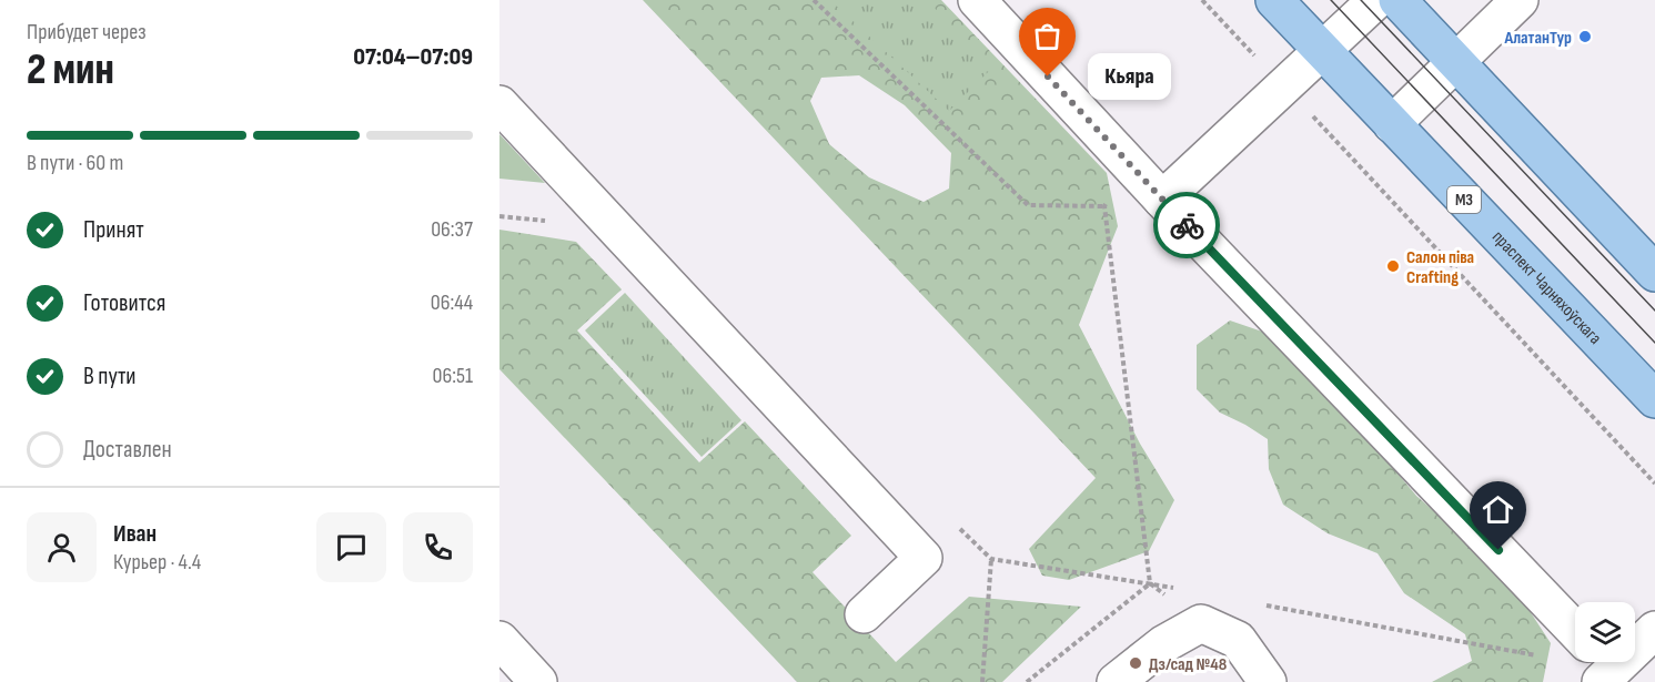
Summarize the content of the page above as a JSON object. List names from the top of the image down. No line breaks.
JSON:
{"streets":{"main road":["М3","праспект Чарняхоўскага"]},"places":["АлатанТур","Кьяра","Салон піва Crafting","Дз/сад №48"],"page":{"heading":["2 мин","Прибудет через","07:04–07:09"],"panel":["Иван","Курьер · 4.4"],"bubble":"Кьяра","bar":"В пути · 60 m","list":[["Принят","06:37"],["Готовится","06:44"],["В пути","06:51"],"Доставлен"]}}
